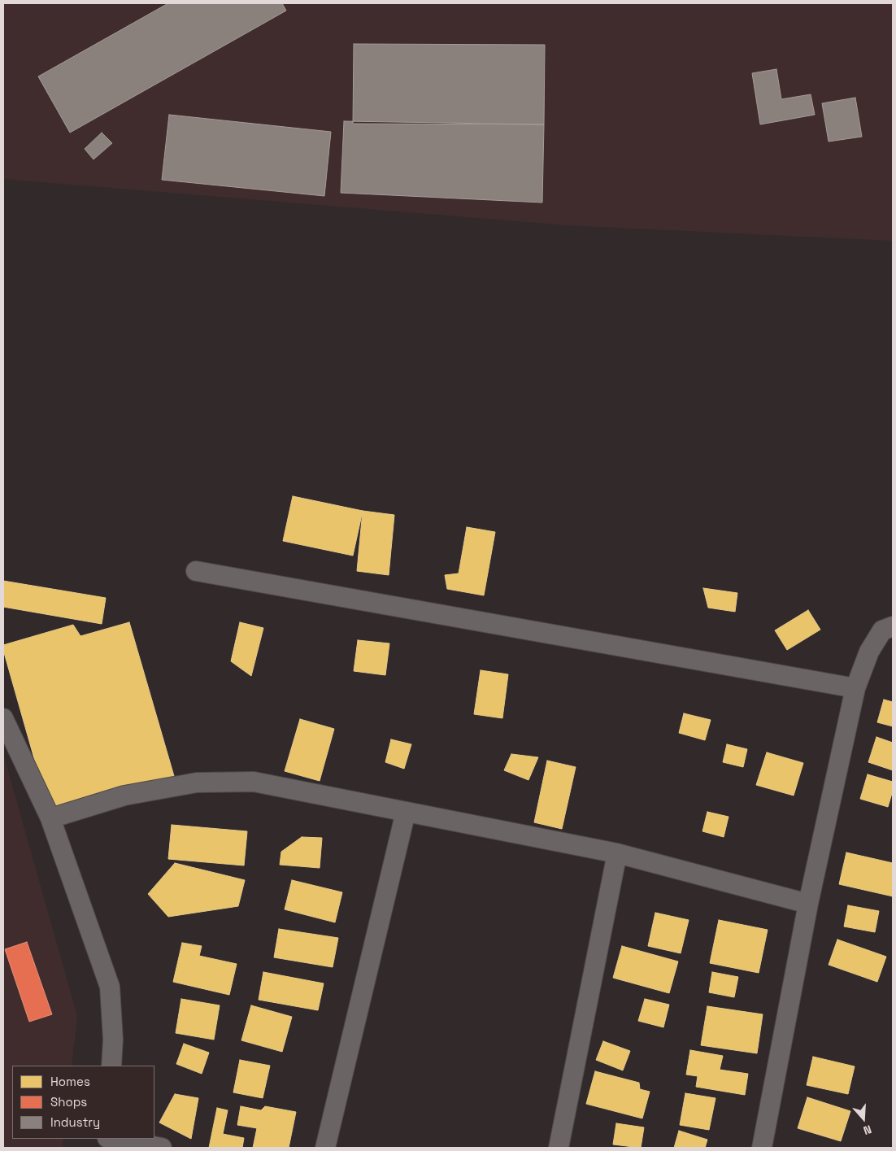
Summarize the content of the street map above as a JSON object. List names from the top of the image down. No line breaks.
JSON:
{"legend":["Homes","Shops","Industry"],"north":"bottom"}
